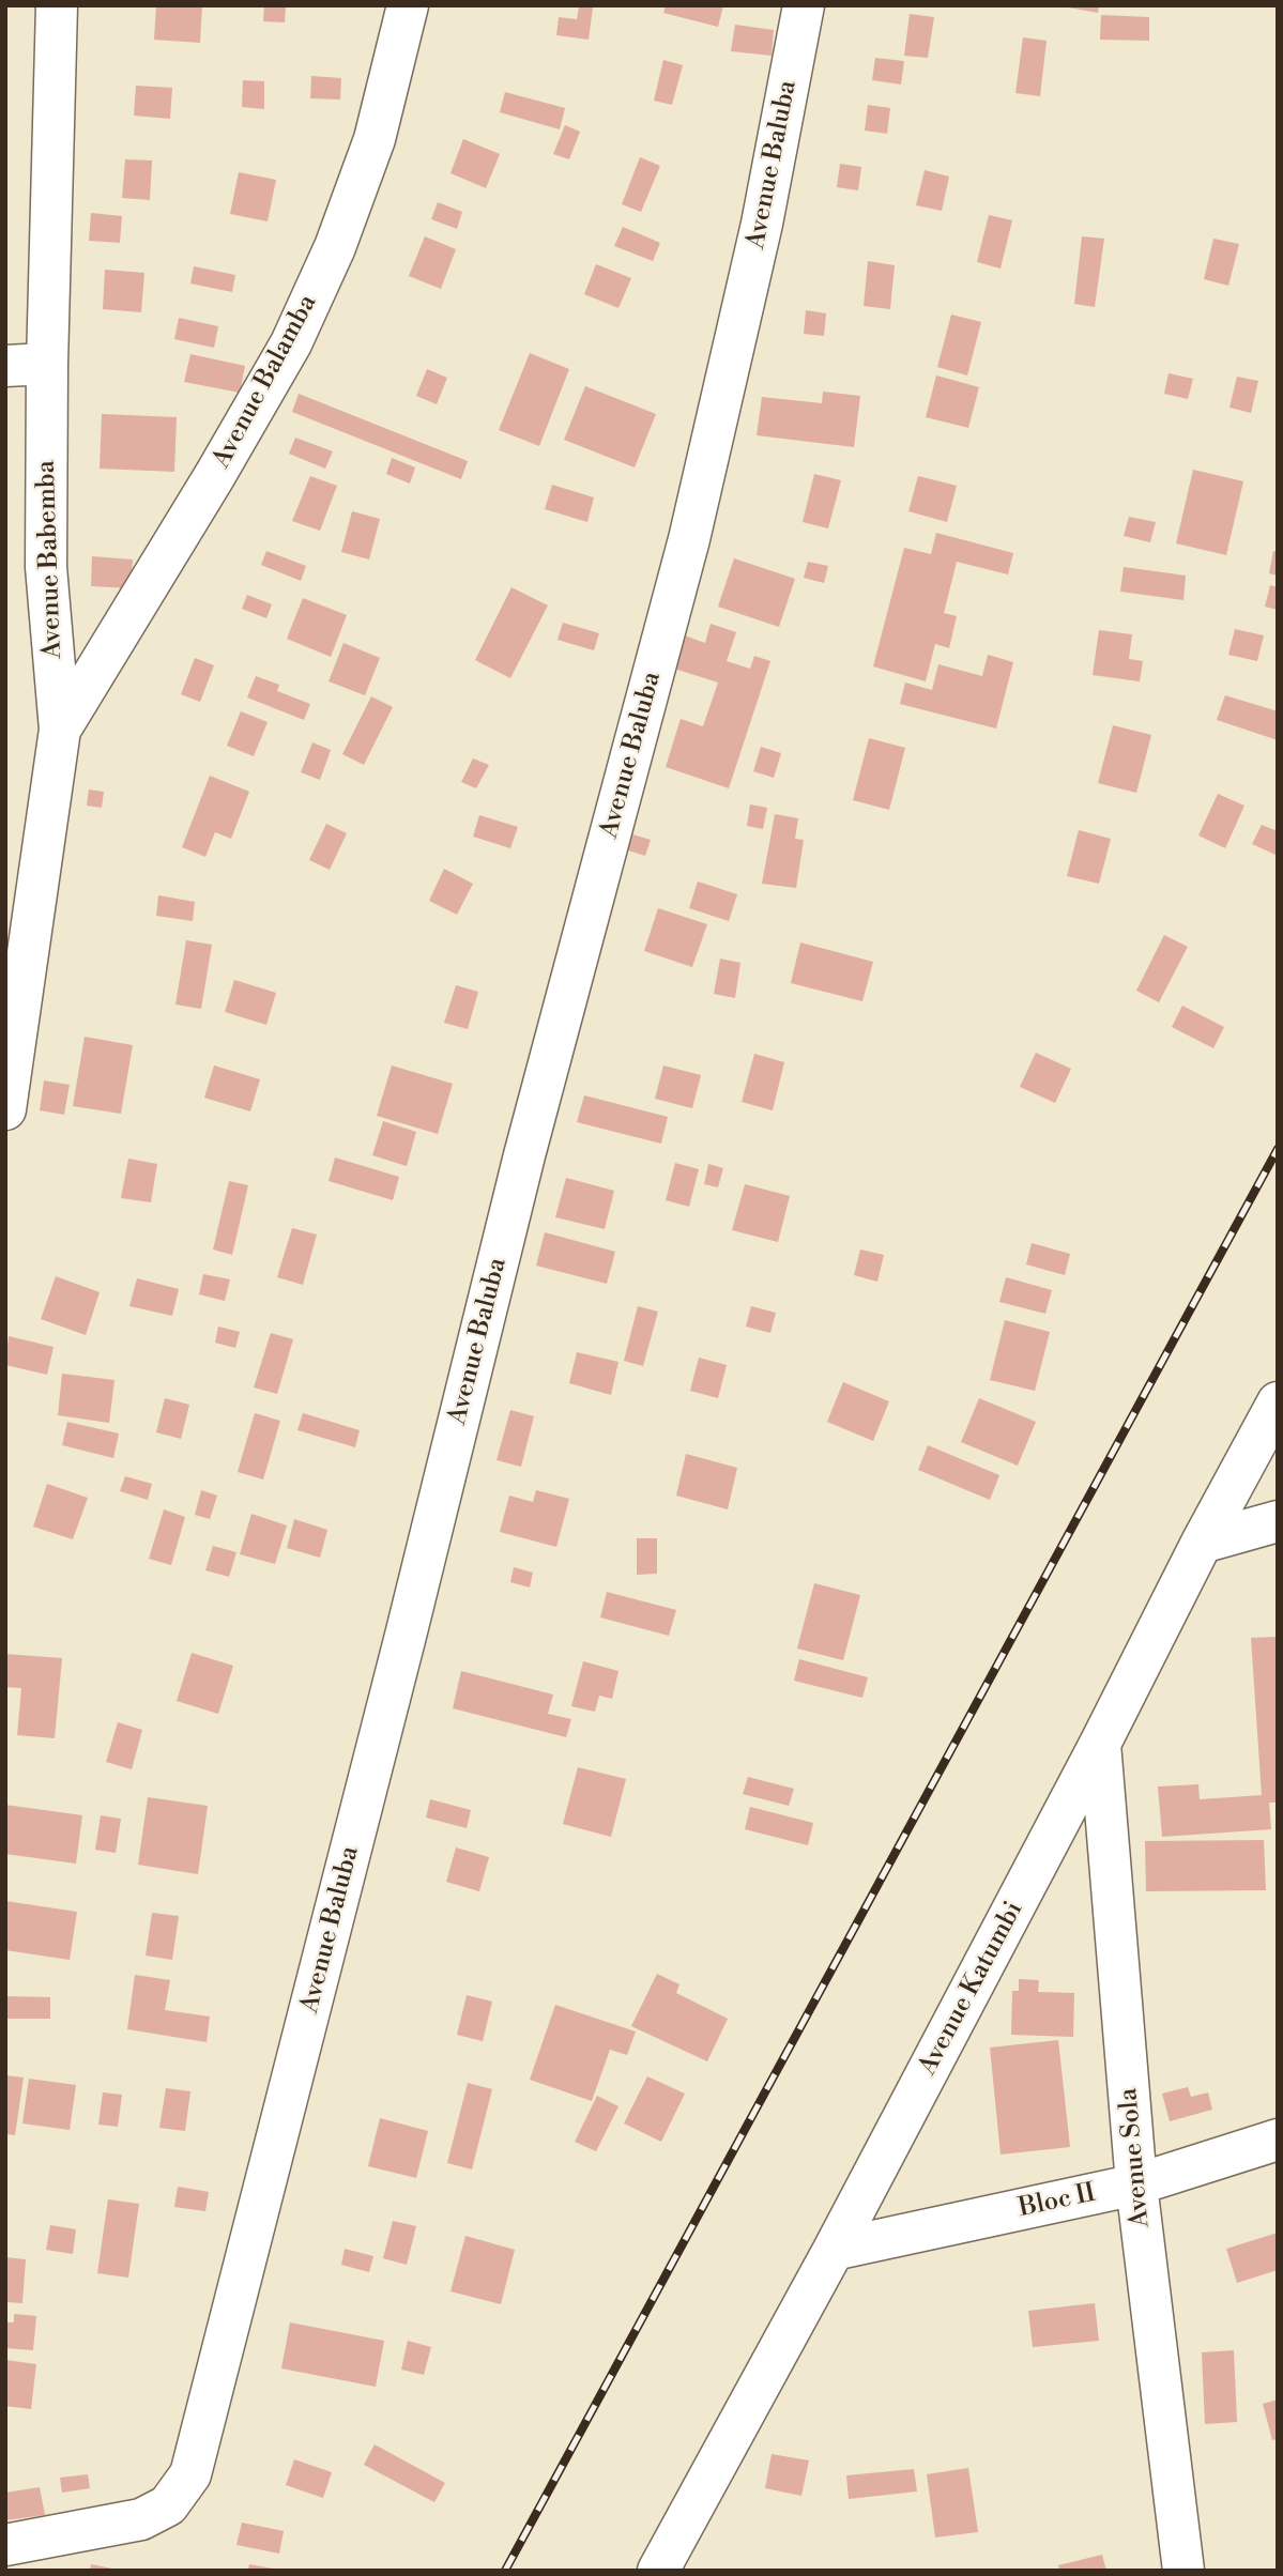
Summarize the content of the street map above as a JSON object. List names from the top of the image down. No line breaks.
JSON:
{"streets":{"street":["Avenue Baluba","Avenue Balamba","Avenue Babemba","Avenue Katumbi","Avenue Sola","Bloc II"]},"crossings":[["Avenue Balamba","Avenue Babemba"],["Avenue Katumbi","Avenue Sola"],["Avenue Katumbi","Bloc II"],["Avenue Sola","Bloc II"]]}
